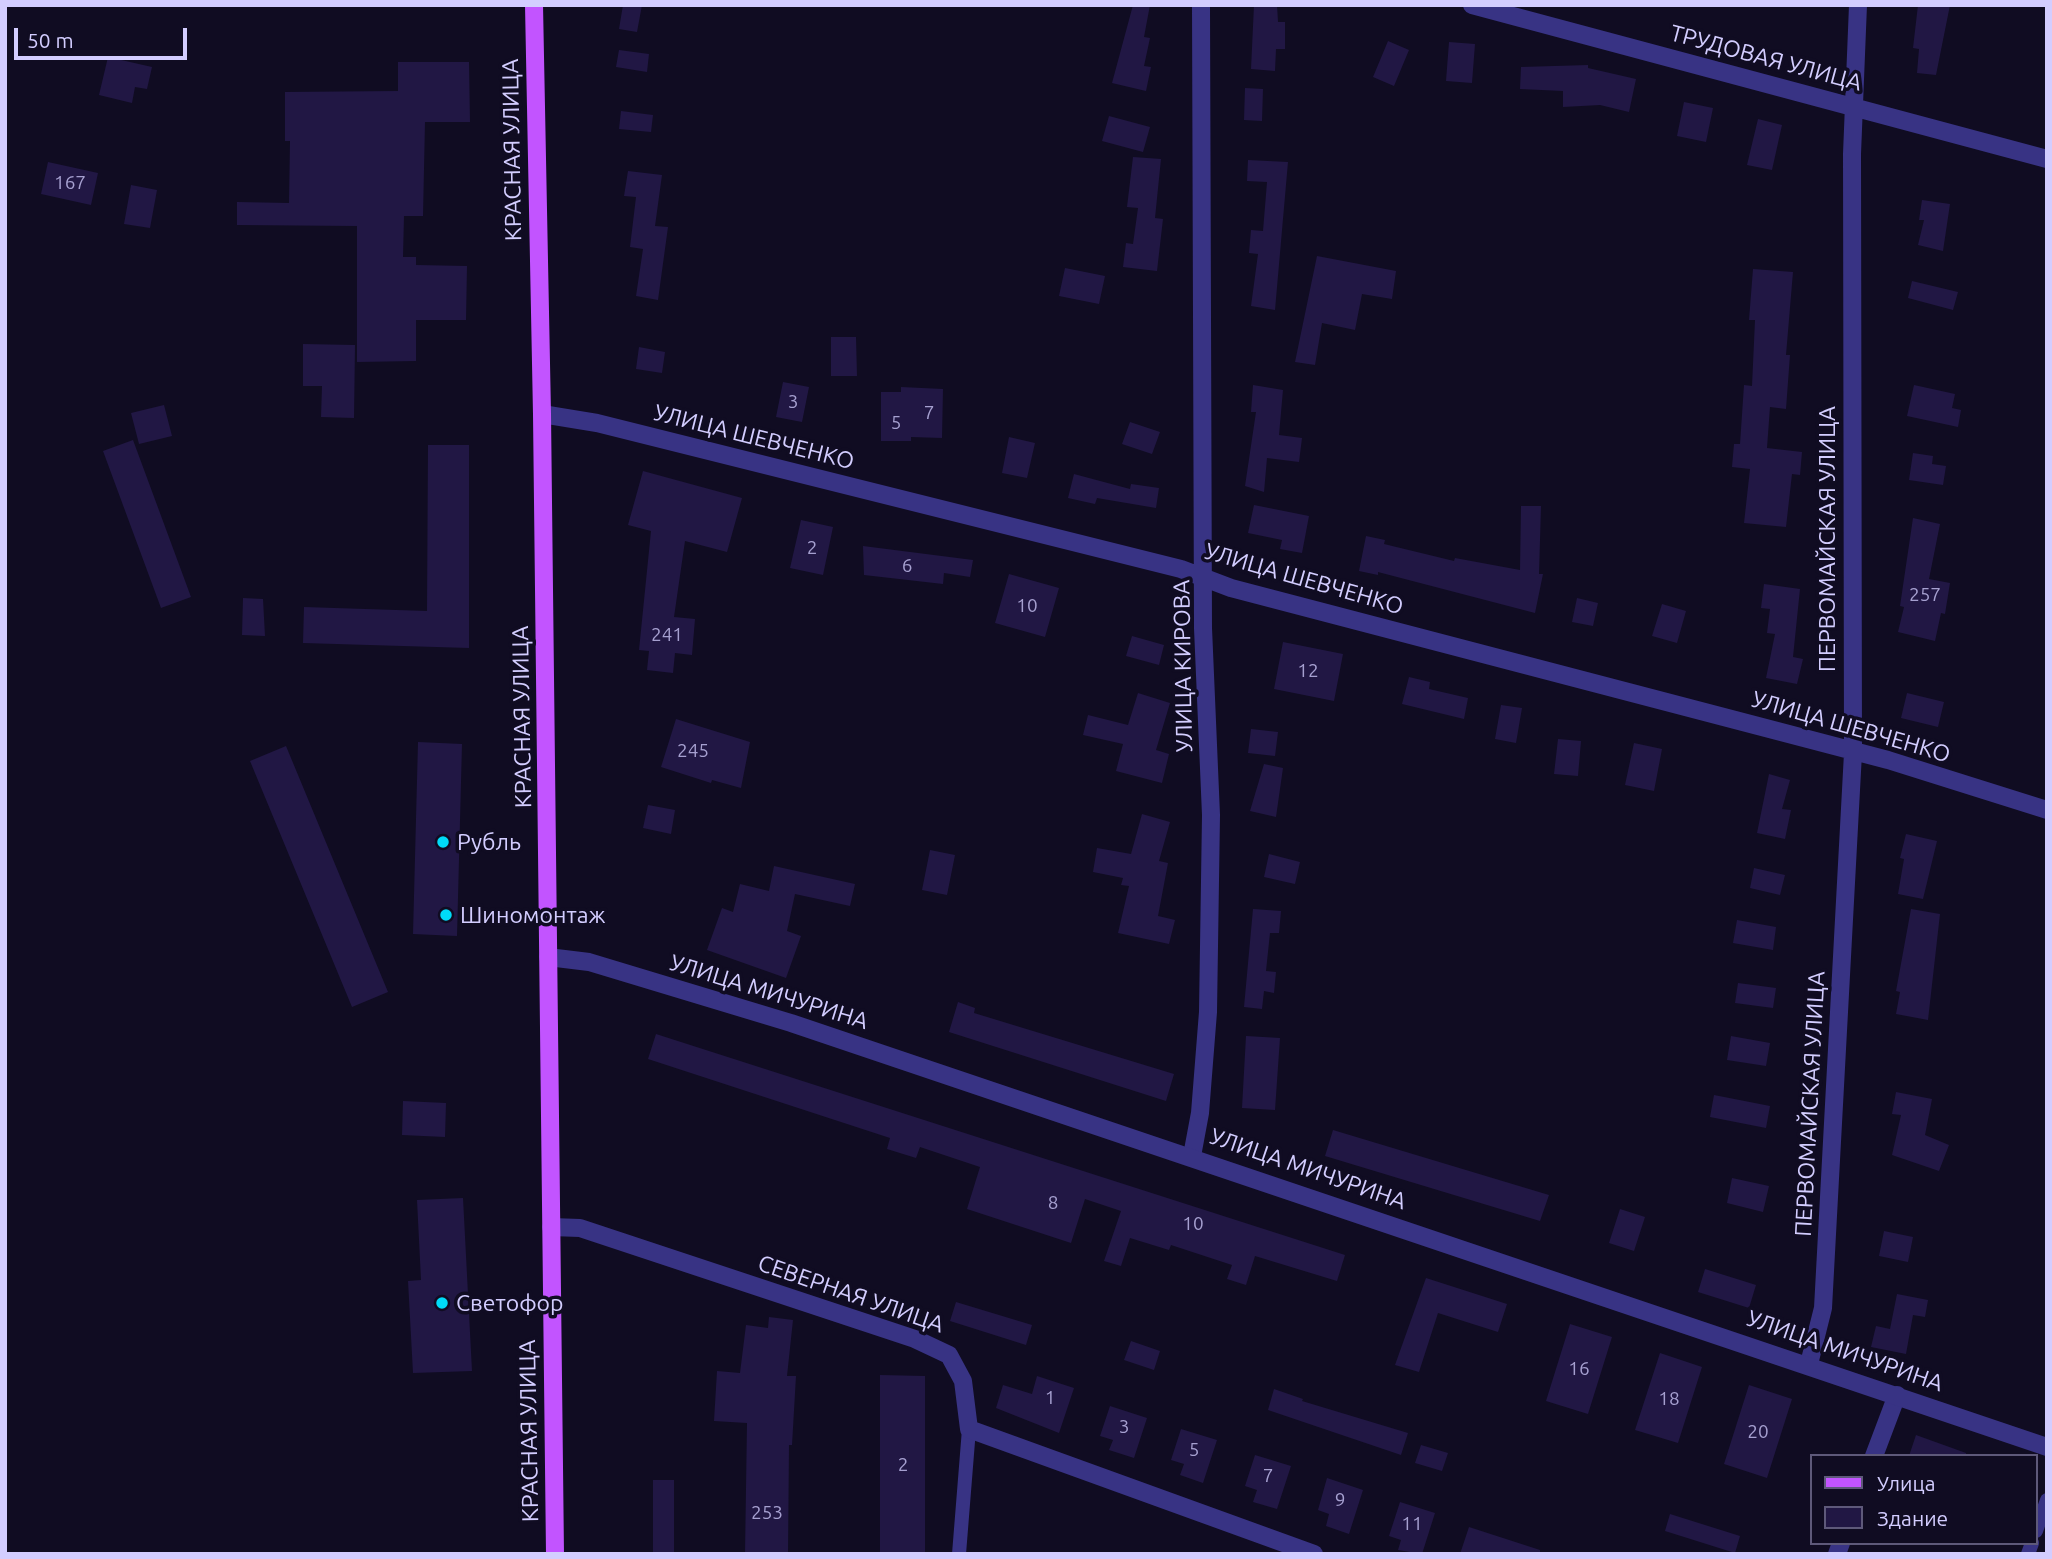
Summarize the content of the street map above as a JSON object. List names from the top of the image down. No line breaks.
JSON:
{"streets":{"main road":["КРАСНАЯ УЛИЦА"],"street":["ТРУДОВАЯ УЛИЦА","УЛИЦА ШЕВЧЕНКО","ПЕРВОМАЙСКАЯ УЛИЦА","УЛИЦА КИРОВА","УЛИЦА МИЧУРИНА","СЕВЕРНАЯ УЛИЦА"]},"crossings":[["ТРУДОВАЯ УЛИЦА","ПЕРВОМАЙСКАЯ УЛИЦА"],["КРАСНАЯ УЛИЦА","УЛИЦА ШЕВЧЕНКО"],["КРАСНАЯ УЛИЦА","УЛИЦА МИЧУРИНА"],["КРАСНАЯ УЛИЦА","СЕВЕРНАЯ УЛИЦА"],["УЛИЦА ШЕВЧЕНКО","ПЕРВОМАЙСКАЯ УЛИЦА"],["УЛИЦА ШЕВЧЕНКО","УЛИЦА КИРОВА"],["ПЕРВОМАЙСКАЯ УЛИЦА","УЛИЦА МИЧУРИНА"],["УЛИЦА КИРОВА","УЛИЦА МИЧУРИНА"]],"places":["Рубль","Шиномонтаж","Светофор"],"house_numbers":["167","3","7","5","2","6","257","10","241","12","245","8","10","16","1","18","3","20","5","2","7","9","253","11"],"legend":["Улица","Здание"],"scale_bar":"50 m"}
